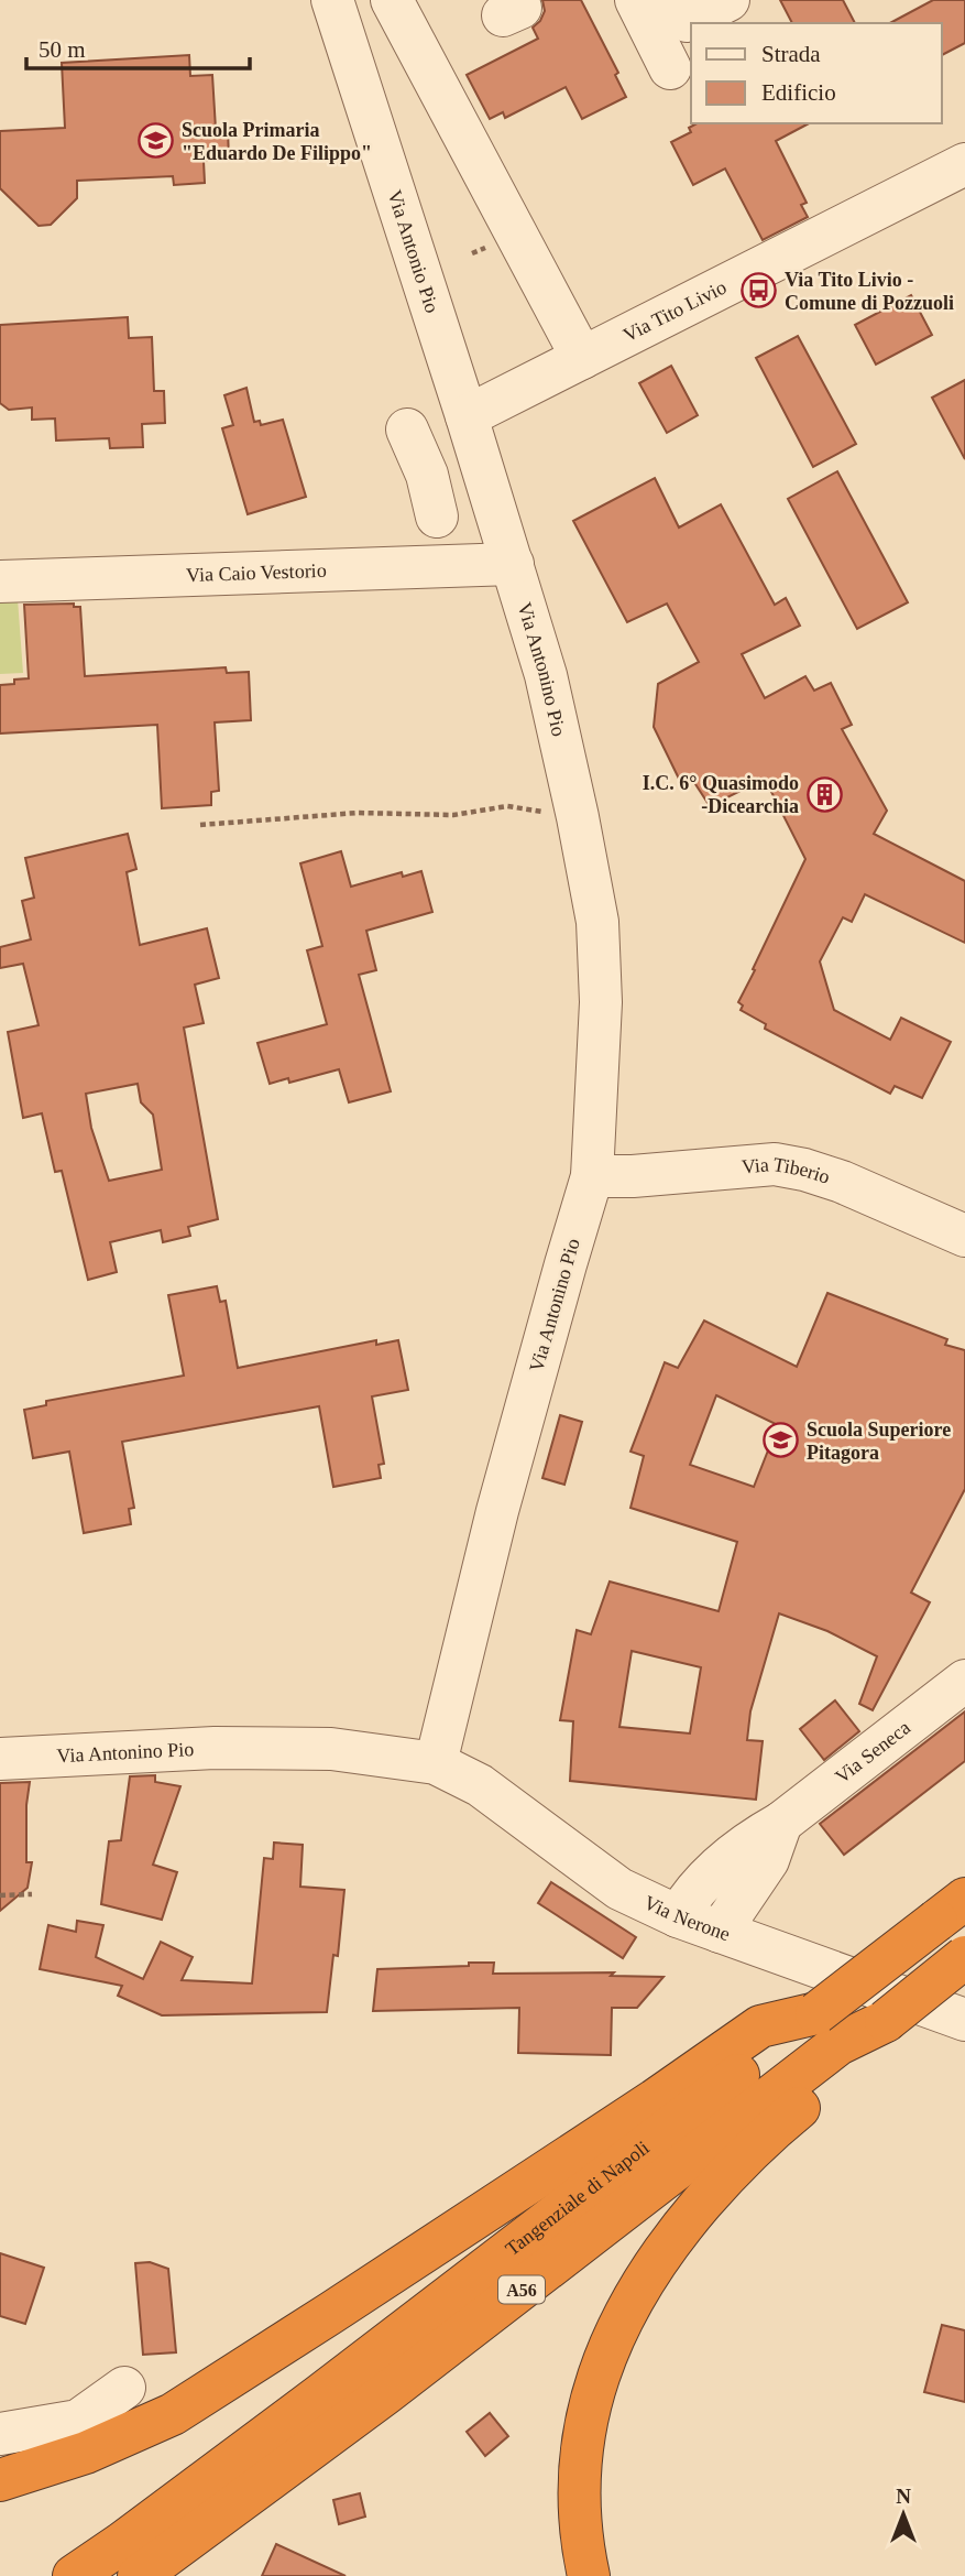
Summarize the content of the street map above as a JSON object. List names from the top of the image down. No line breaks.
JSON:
{"streets":{"highway":["Tangenziale di Napoli","A56"],"street":["Via Antonio Pio","Via Tito Livio","Via Caio Vestorio","Via Antonino Pio","Via Tiberio","Via Seneca","Via Nerone"]},"crossings":[["Via Antonio Pio","Via Tito Livio"],["Via Antonio Pio","Via Antonino Pio"],["Via Tito Livio","Via Antonino Pio"],["Via Caio Vestorio","Via Antonino Pio"],["Via Antonino Pio","Via Tiberio"],["Via Antonino Pio","Via Nerone"],["Via Seneca","Via Nerone"]],"places":{"school or university":["Scuola Primaria \"Eduardo De Filippo\"","Scuola Superiore Pitagora"],"bus stop":["Via Tito Livio - Comune di Pozzuoli"],"building":["I.C. 6° Quasimodo -Dicearchia"]},"legend":["Strada","Edificio"],"scale_bar":"50 m","north":"top"}
